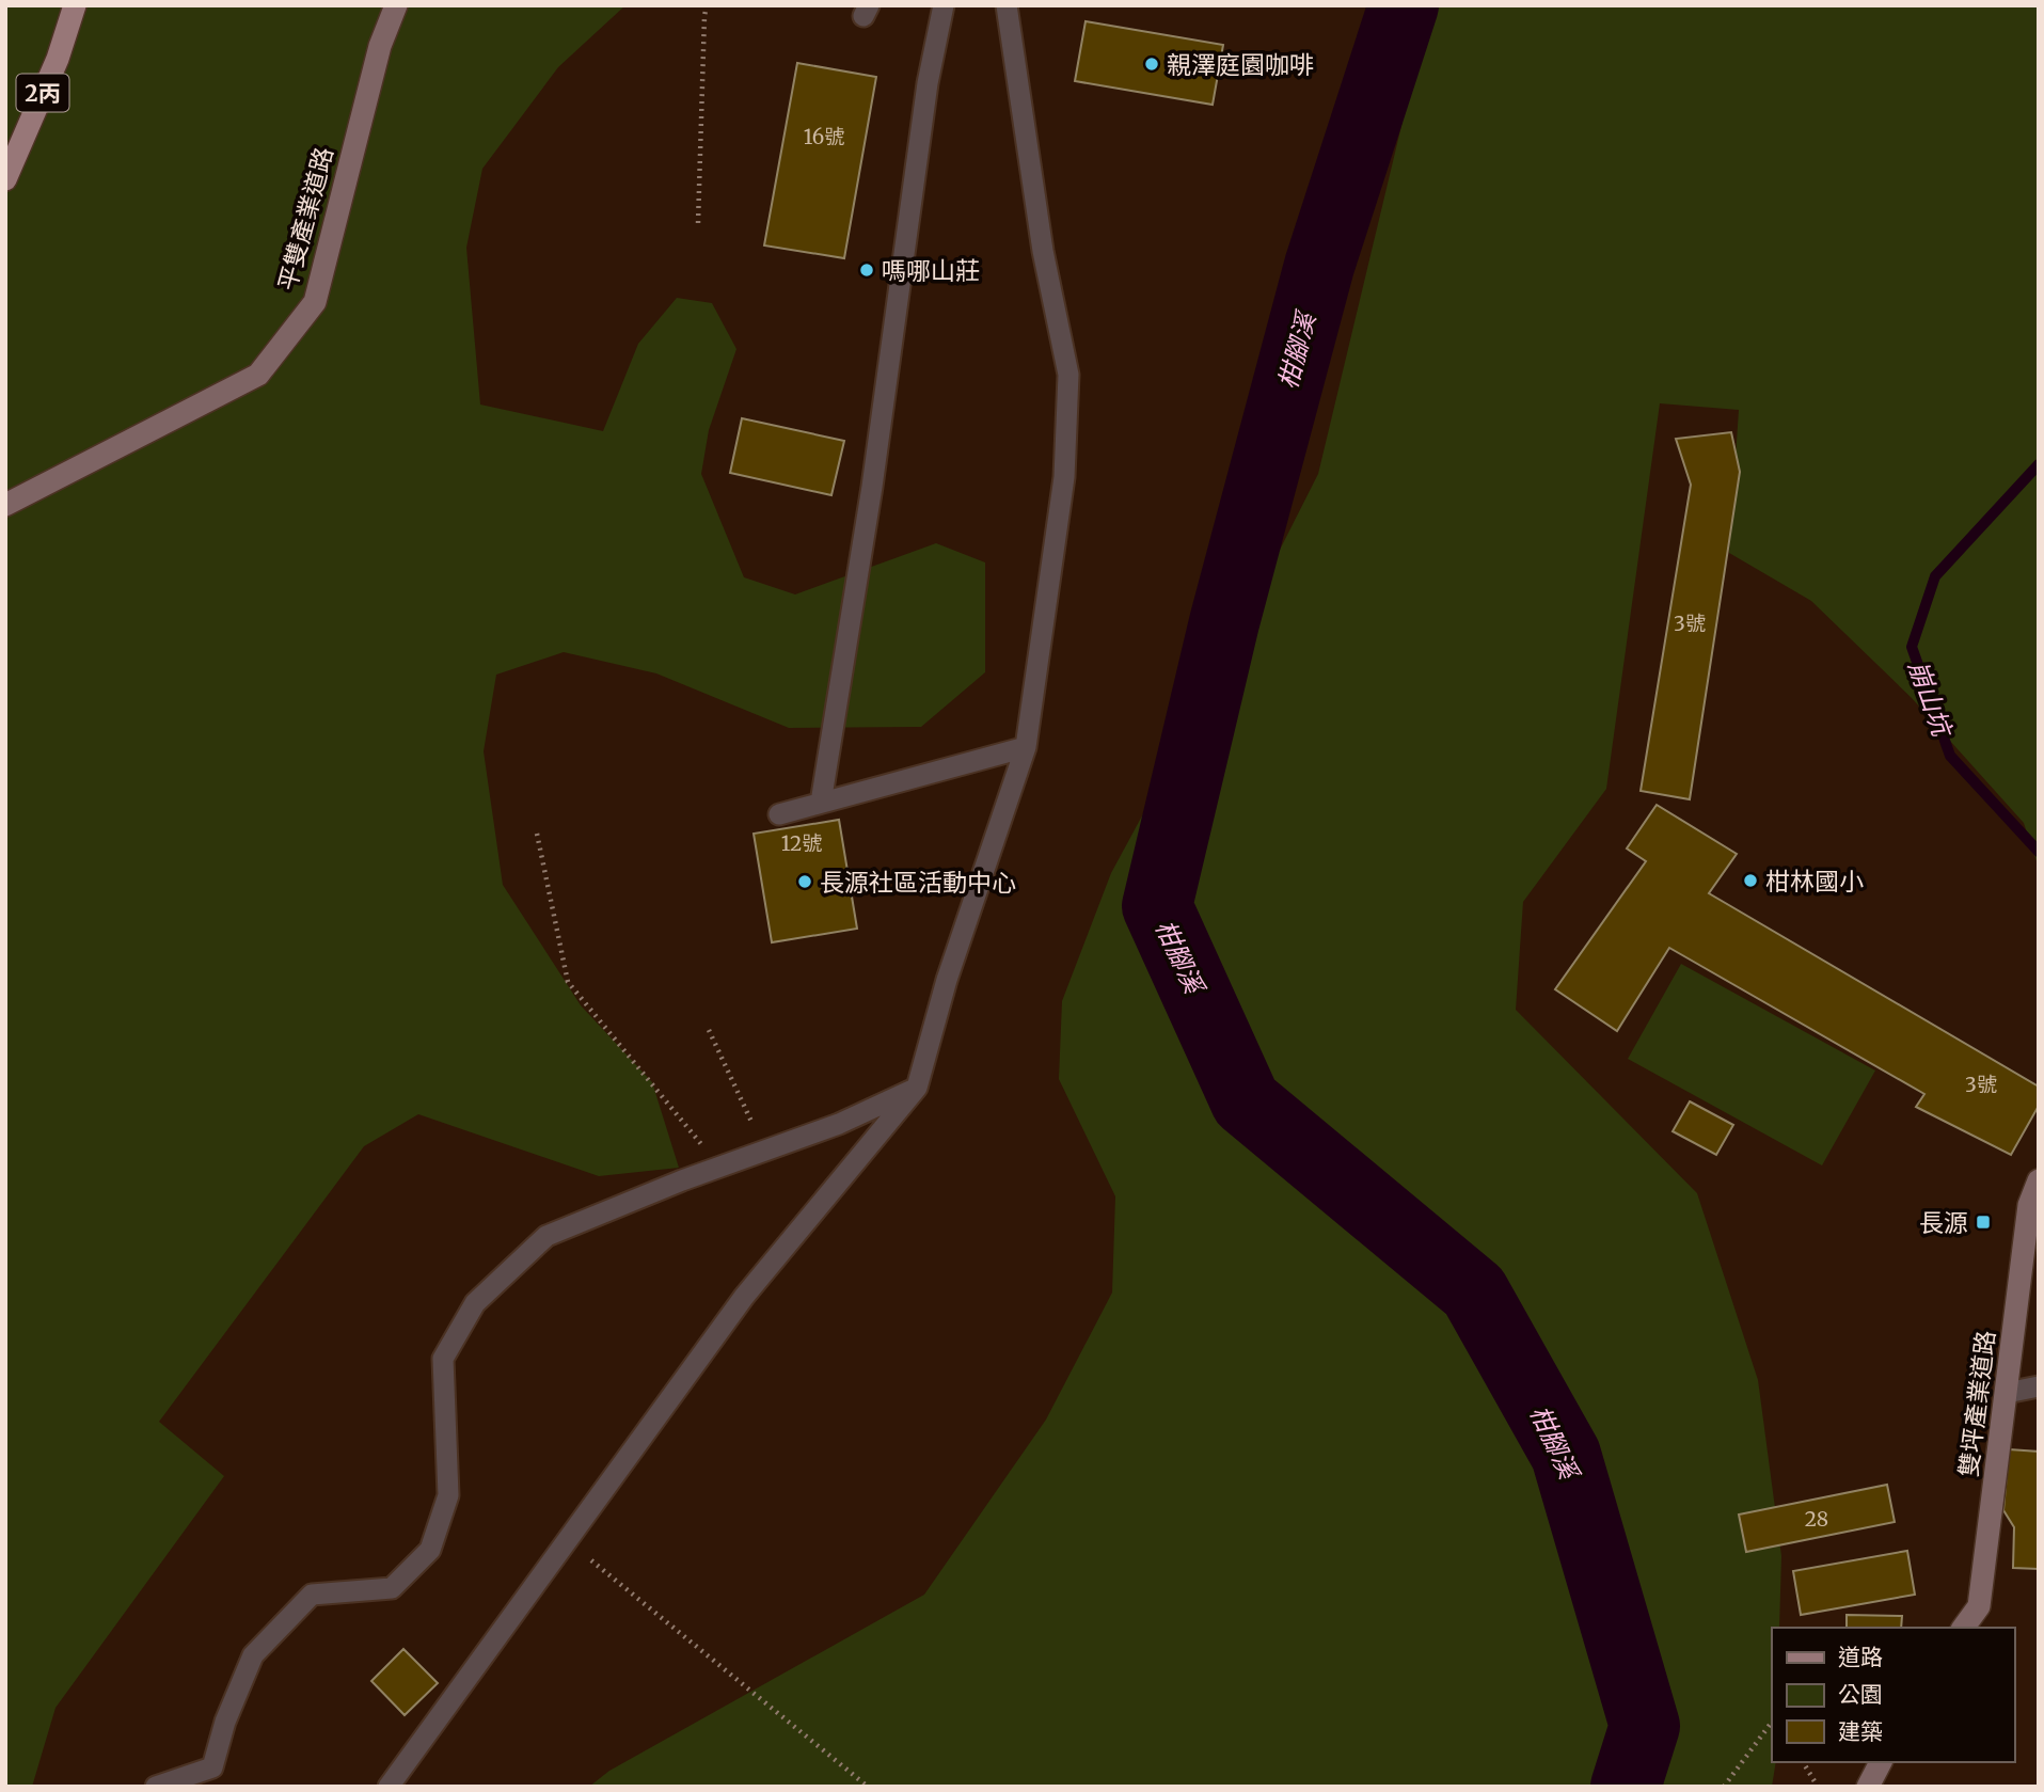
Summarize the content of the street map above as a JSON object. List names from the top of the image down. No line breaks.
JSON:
{"streets":{"main road":["2丙"],"street":["平雙產業道路","雙坪產業道路"]},"water":["柑腳溪","崩山坑"],"places":{"other":["親澤庭園咖啡","嗎哪山莊","柑林國小","長源社區活動中心"],"transit":["長源"]},"house_numbers":["16號","3號","12號","3號","28"],"legend":["道路","公園","建築"]}
